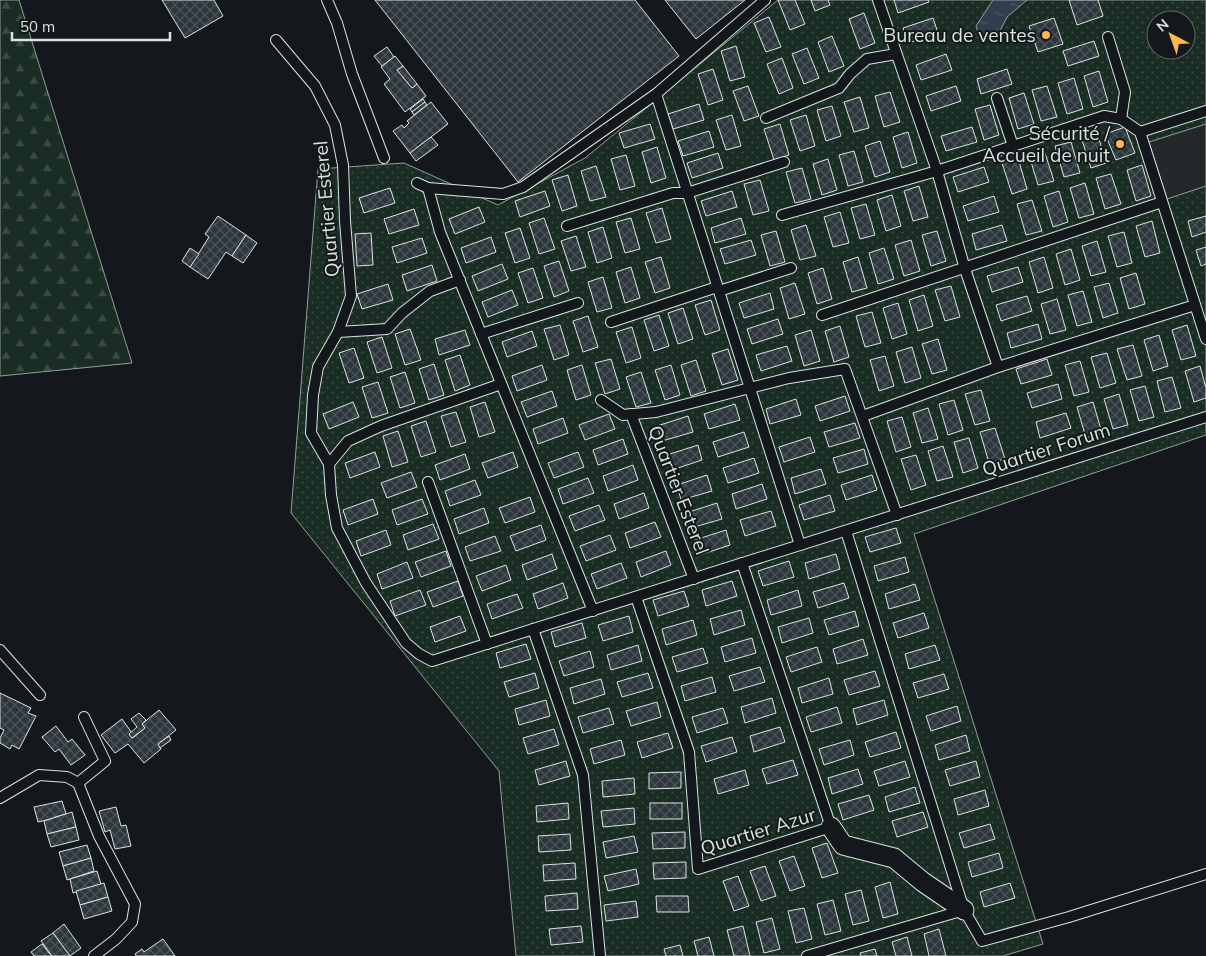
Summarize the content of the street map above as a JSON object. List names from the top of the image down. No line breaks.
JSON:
{"streets":{"lane":["Quartier Esterel","Quartier Forum","Quartier Azur"]},"crossings":[["Quartier Esterel","Quartier Forum"],["Quartier Esterel","Quartier Azur"]],"places":["Bureau de ventes","Sécurité / Accueil de nuit"],"scale_bar":"50 m","north":"top left"}
